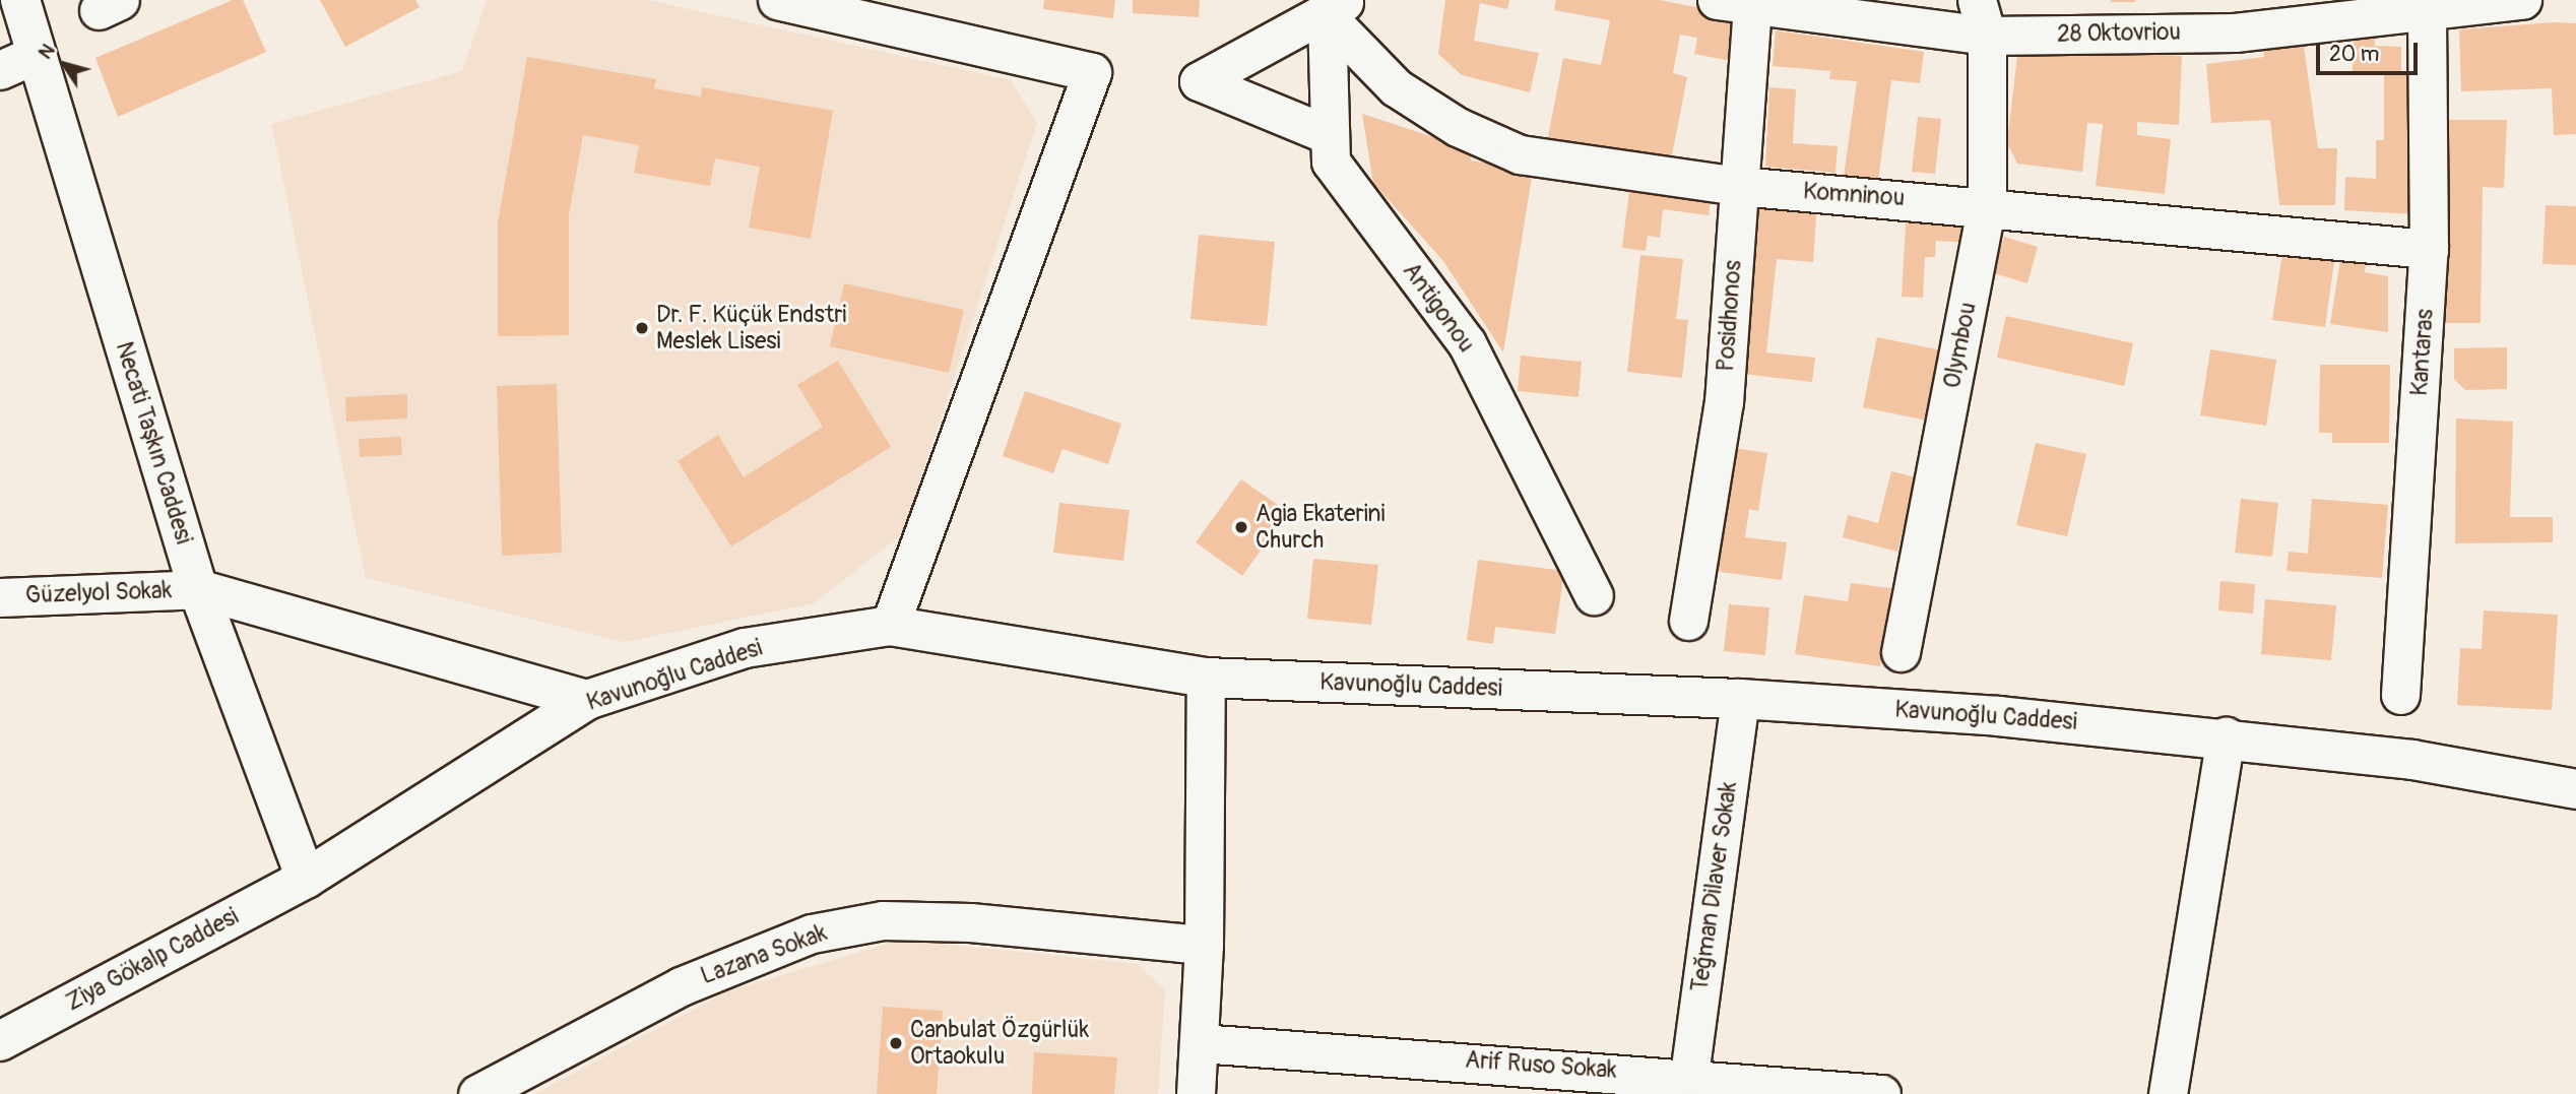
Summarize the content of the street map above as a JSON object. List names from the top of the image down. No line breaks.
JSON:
{"streets":{"main road":["Necati Taşkın Caddesi","Kavunoğlu Caddesi","Ziya Gökalp Caddesi"],"street":["28 Oktovriou","Komninou","Antigonou","Posidhonos","Olymbou","Kantaras","Güzelyol Sokak","Teğman Dilaver Sokak","Lazana Sokak","Arif Ruso Sokak"]},"crossings":[["28 Oktovriou","Posidhonos"],["28 Oktovriou","Olymbou"],["28 Oktovriou","Kantaras"],["Komninou","Antigonou"],["Komninou","Posidhonos"],["Komninou","Olymbou"],["Komninou","Kantaras"],["Necati Taşkın Caddesi","Güzelyol Sokak"],["Necati Taşkın Caddesi","Kavunoğlu Caddesi"],["Necati Taşkın Caddesi","Ziya Gökalp Caddesi"],["Kavunoğlu Caddesi","Teğman Dilaver Sokak"],["Kavunoğlu Caddesi","Ziya Gökalp Caddesi"],["Teğman Dilaver Sokak","Arif Ruso Sokak"]],"places":["Dr. F. Küçük Endstri Meslek Lisesi","Agia Ekaterini Church","Canbulat Özgürlük Ortaokulu"],"scale_bar":"20 m","north":"top left"}
